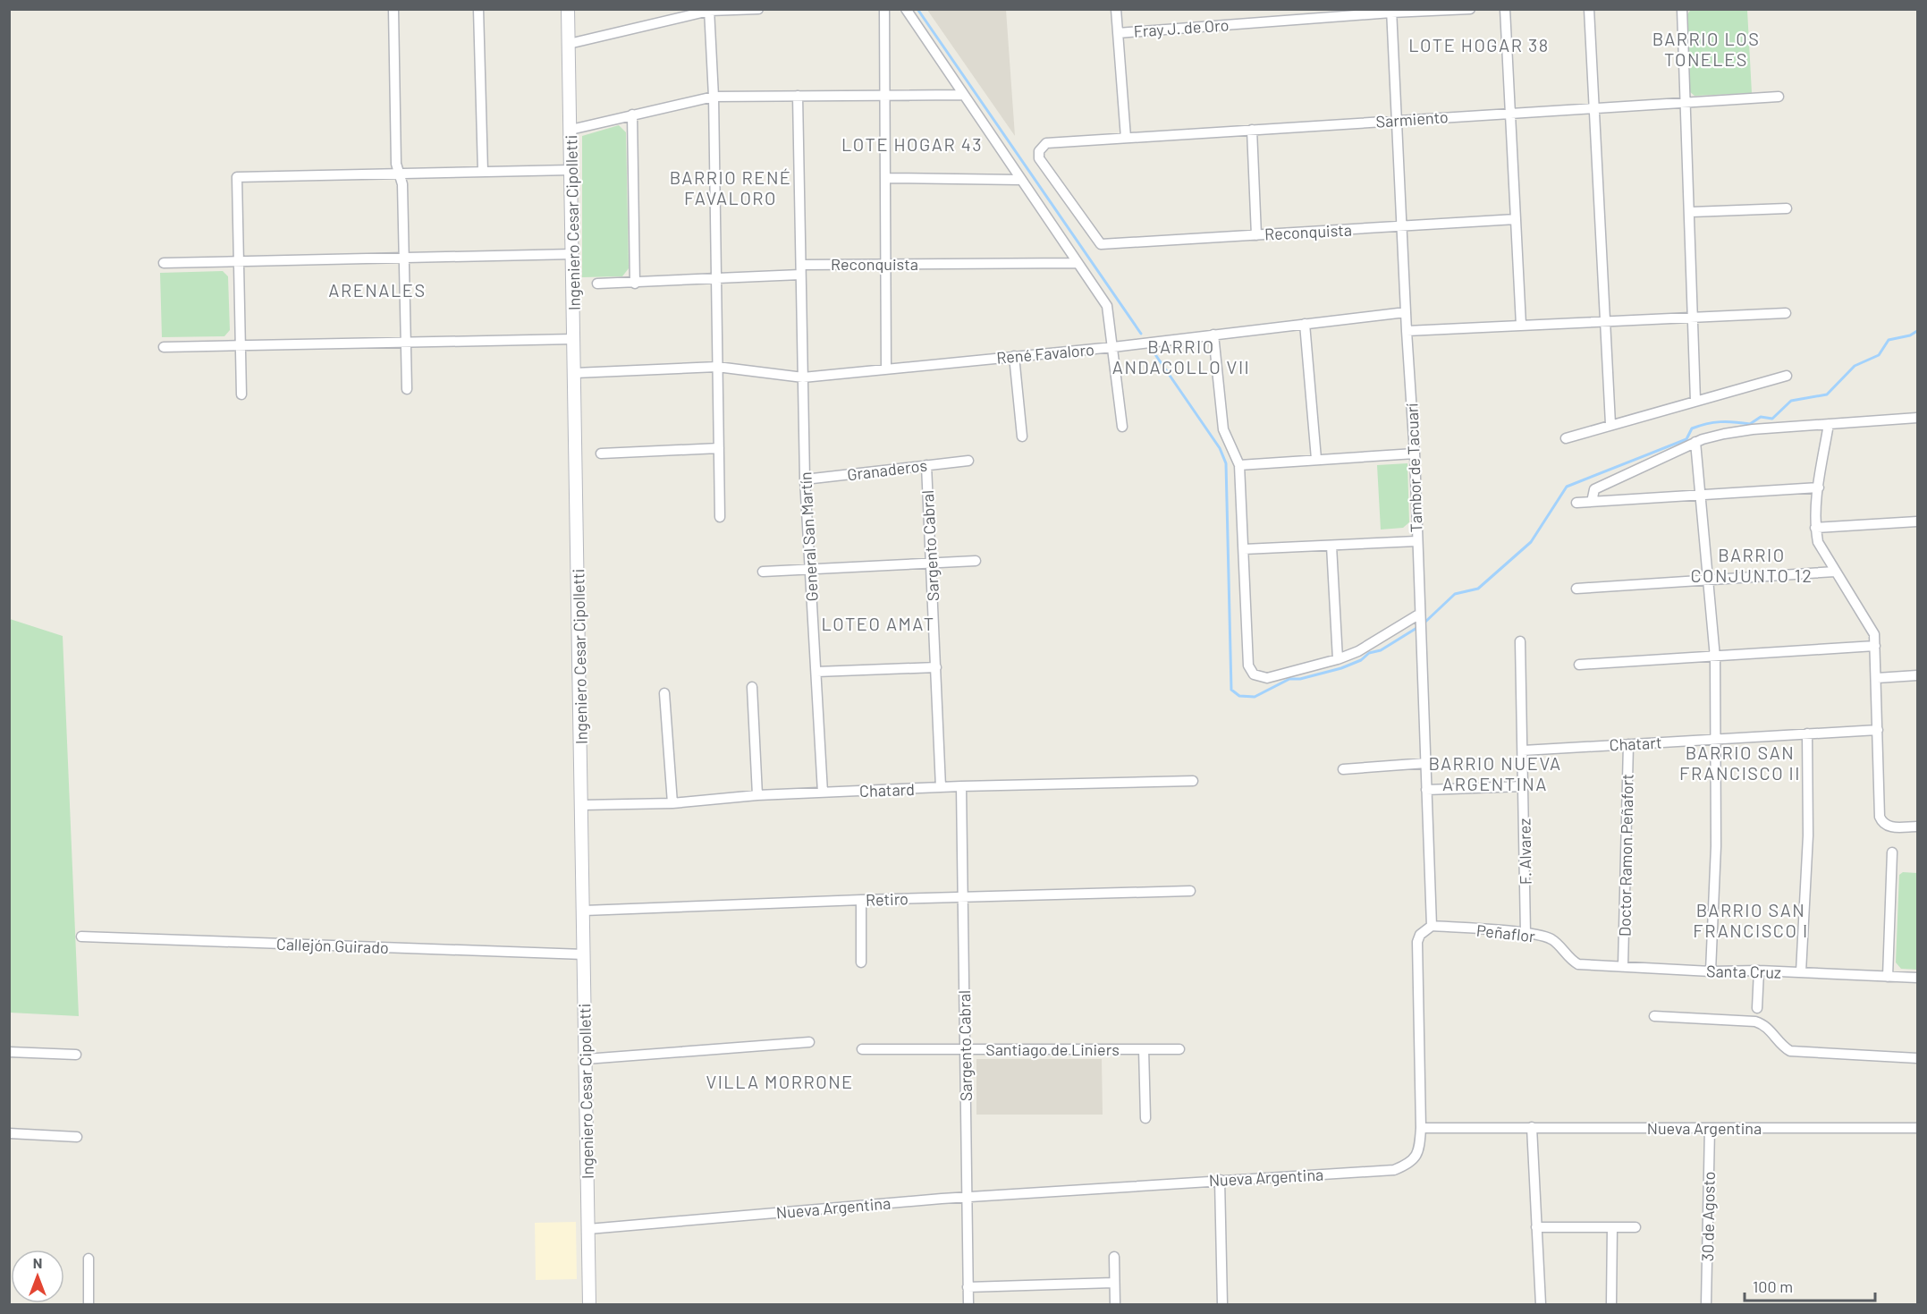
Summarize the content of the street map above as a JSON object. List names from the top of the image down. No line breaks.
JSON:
{"streets":{"street":["Fray J. de Oro","Sarmiento","Ingeniero Cesar Cipolletti","Reconquista","René Favaloro","Tambor de Tacuarí","Granaderos","General San Martín","Sargento Cabral","Chatart","Chatard","F. Alvarez","Doctor Ramon Peñafort","Retiro","Peñaflor","Callejón Guirado","Santa Cruz","Santiago de Liniers","Nueva Argentina","30 de Agosto"]},"crossings":[["Fray J. de Oro","Tambor de Tacuarí"],["Sarmiento","Reconquista"],["Sarmiento","Tambor de Tacuarí"],["Ingeniero Cesar Cipolletti","René Favaloro"],["Ingeniero Cesar Cipolletti","Chatard"],["Ingeniero Cesar Cipolletti","Retiro"],["Ingeniero Cesar Cipolletti","Callejón Guirado"],["Ingeniero Cesar Cipolletti","Nueva Argentina"],["Reconquista","Tambor de Tacuarí"],["Reconquista","General San Martín"],["René Favaloro","Tambor de Tacuarí"],["René Favaloro","General San Martín"],["Tambor de Tacuarí","Peñaflor"],["Granaderos","General San Martín"],["Granaderos","Sargento Cabral"],["General San Martín","Chatard"],["Sargento Cabral","Chatard"],["Sargento Cabral","Retiro"],["Sargento Cabral","Santiago de Liniers"],["Sargento Cabral","Nueva Argentina"],["Chatart","F. Alvarez"],["Chatart","Doctor Ramon Peñafort"],["F. Alvarez","Peñaflor"],["Doctor Ramon Peñafort","Santa Cruz"],["Peñaflor","Santa Cruz"],["Nueva Argentina","30 de Agosto"]],"districts":["BARRIO LOS TONELES","LOTE HOGAR 38","LOTE HOGAR 43","BARRIO RENÉ FAVALORO","ARENALES","BARRIO ANDACOLLO VII","BARRIO CONJUNTO 12","LOTEO AMAT","BARRIO SAN FRANCISCO II","BARRIO NUEVA ARGENTINA","BARRIO SAN FRANCISCO I","VILLA MORRONE"],"scale_bar":"100 m","north":"top"}
